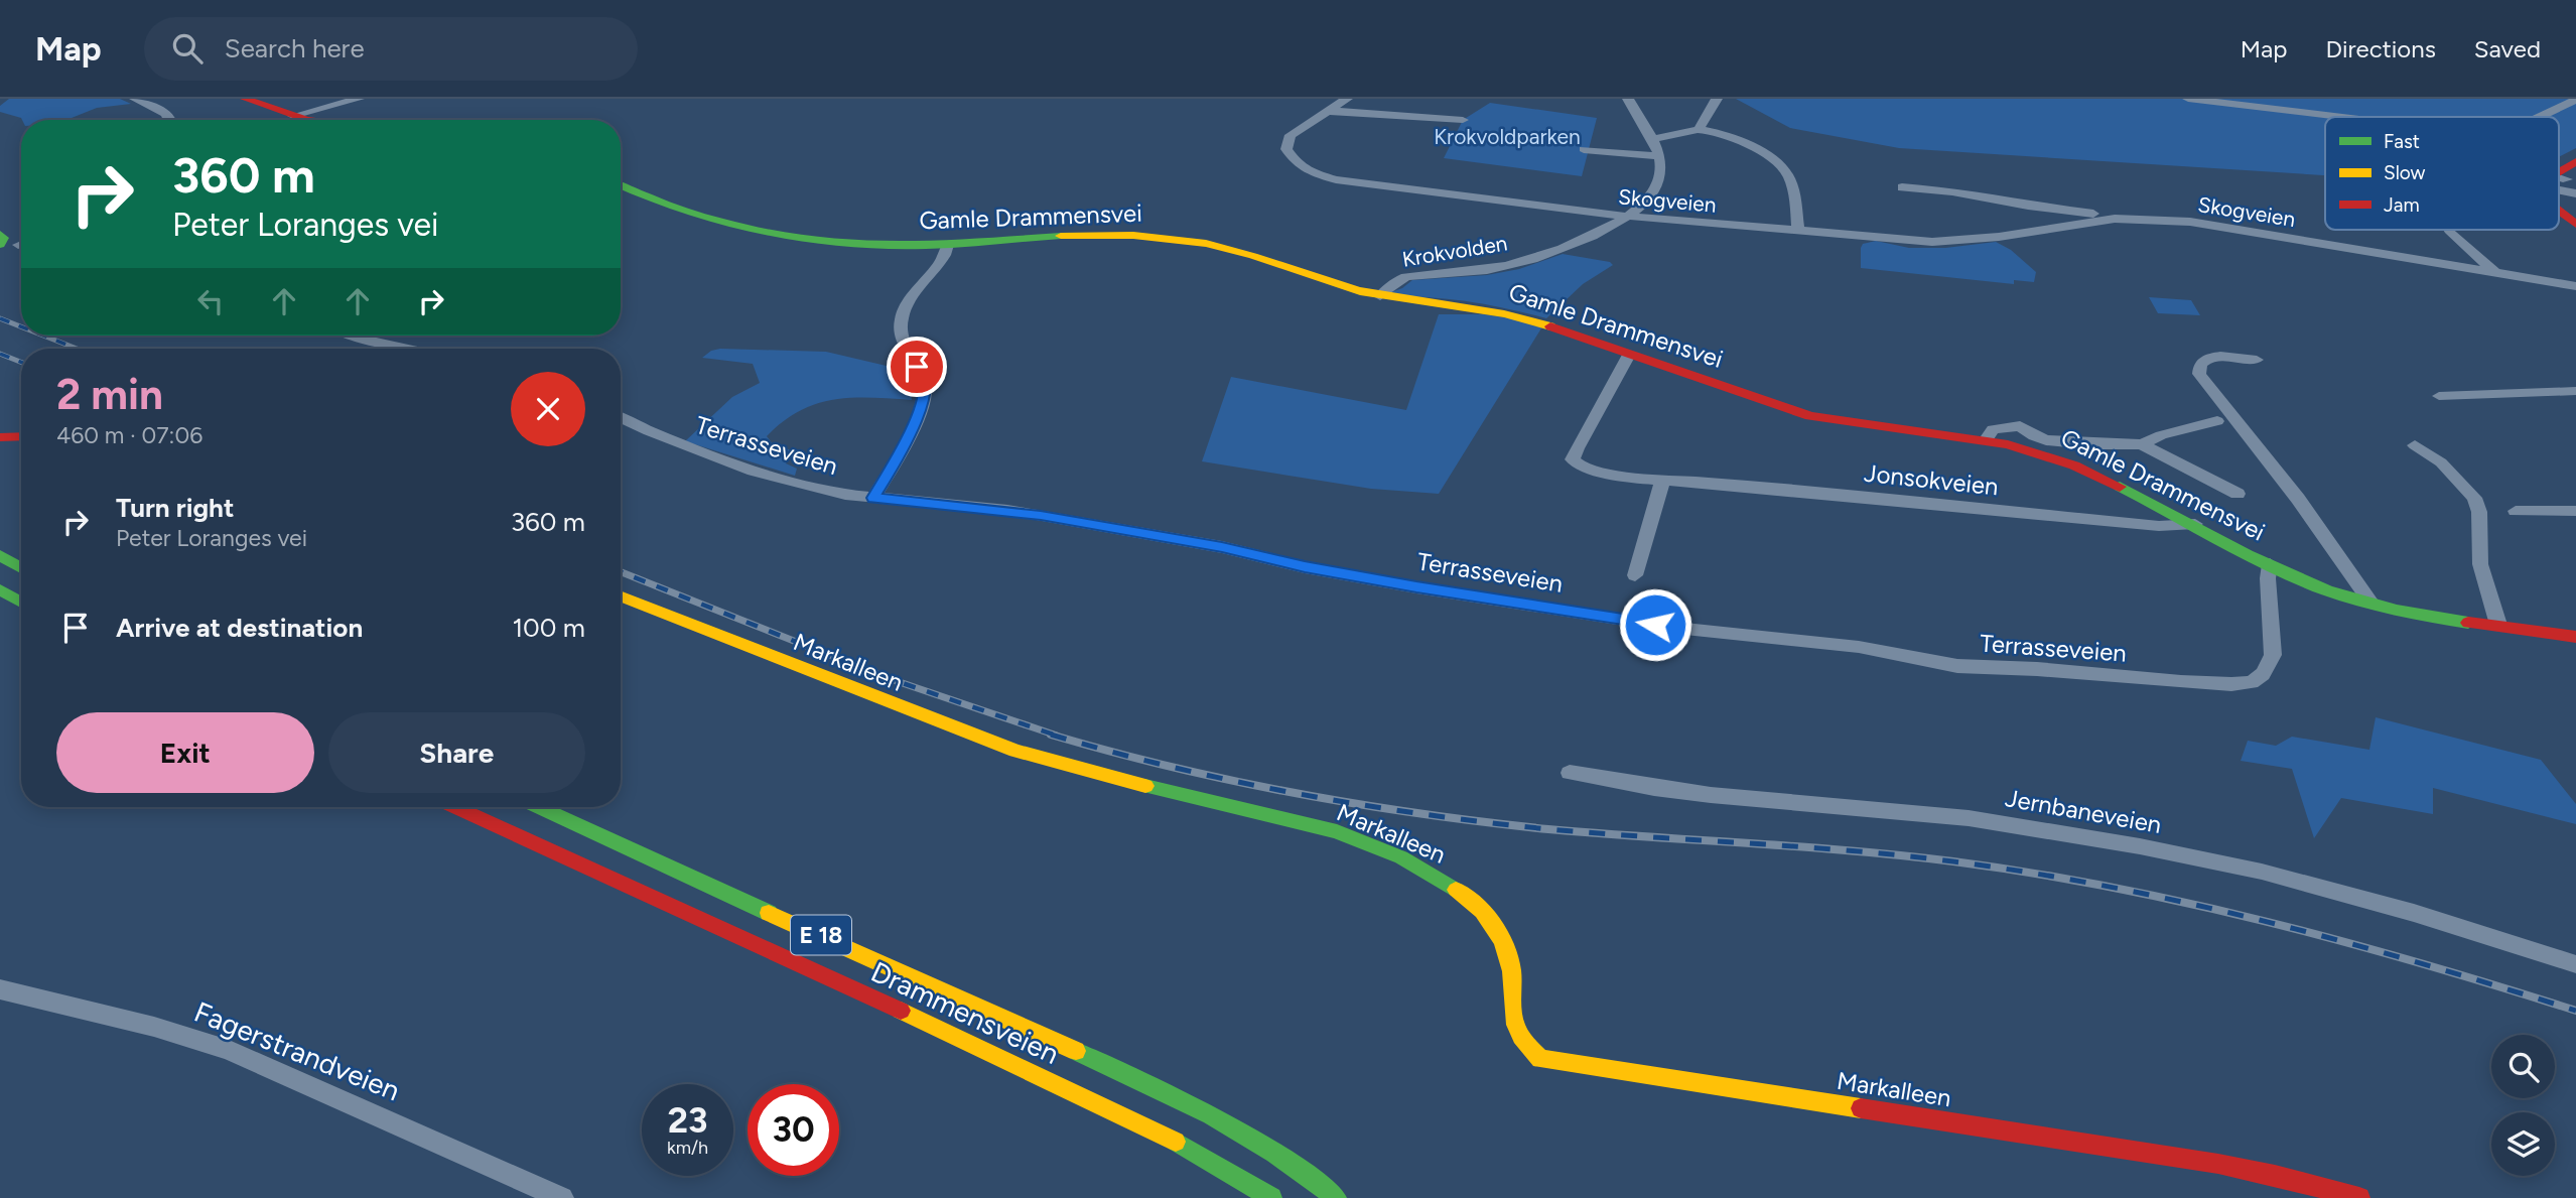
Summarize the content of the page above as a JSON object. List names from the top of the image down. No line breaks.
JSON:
{"streets":{"main road":["Gamle Drammensvei","Markalleen","E 18","Drammensveien"],"street":["Skogveien","Krokvolden","Terrasseveien","Jonsokveien","Jernbaneveien","Fagerstrandveien"]},"crossings":[["Skogveien","Krokvolden"],["Gamle Drammensvei","Krokvolden"],["Gamle Drammensvei","Terrasseveien"],["Gamle Drammensvei","Jonsokveien"]],"parks":["Krokvoldparken"],"legend":["Fast","Slow","Jam"],"page":{"header":"Map","search":"Search here","nav":["Map","Directions","Saved"],"turn":["360 m","Peter Loranges vei"],"heading":["2 min","460 m · 07:06"],"list":[{"name":"Turn right","note":"Peter Loranges vei","value":"360 m"},{"name":"Arrive at destination","value":"100 m"}],"buttons":["Exit","Share"],"speed":"23 km/h","limit":"30"}}
